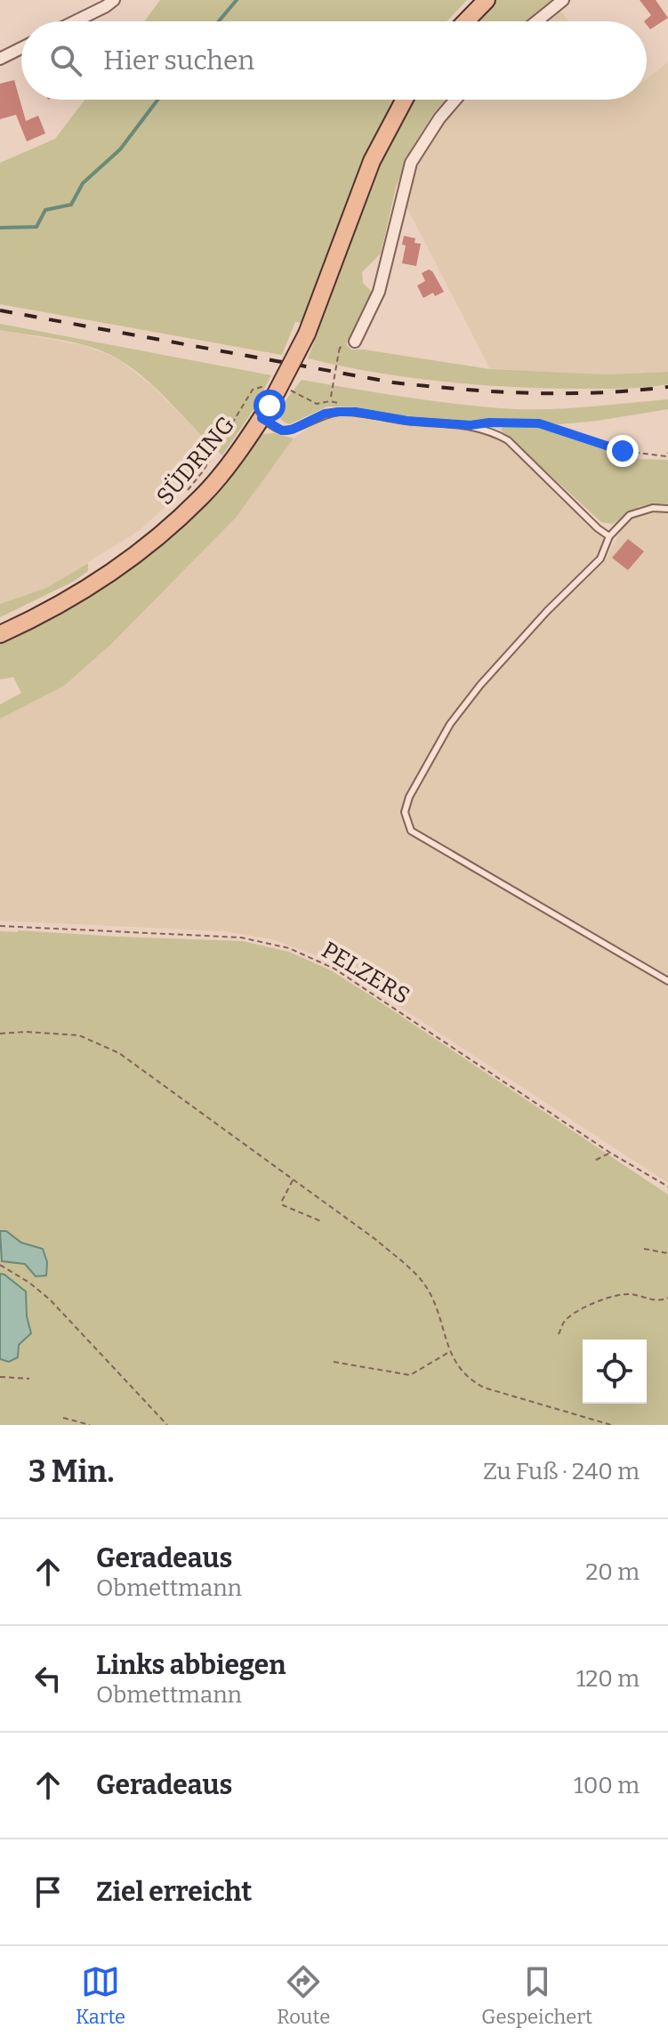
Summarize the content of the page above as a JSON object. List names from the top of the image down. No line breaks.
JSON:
{"streets":{"main road":["SÜDRING"],"path":["PELZERS"]},"page":{"search":"Hier suchen","heading":["3 Min.","Zu Fuß · 240 m"],"list":[["Geradeaus","Obmettmann","20 m"],["Links abbiegen","Obmettmann","120 m"],["Geradeaus","100 m"],"Ziel erreicht"],"nav":["Karte","Route","Gespeichert"]}}
